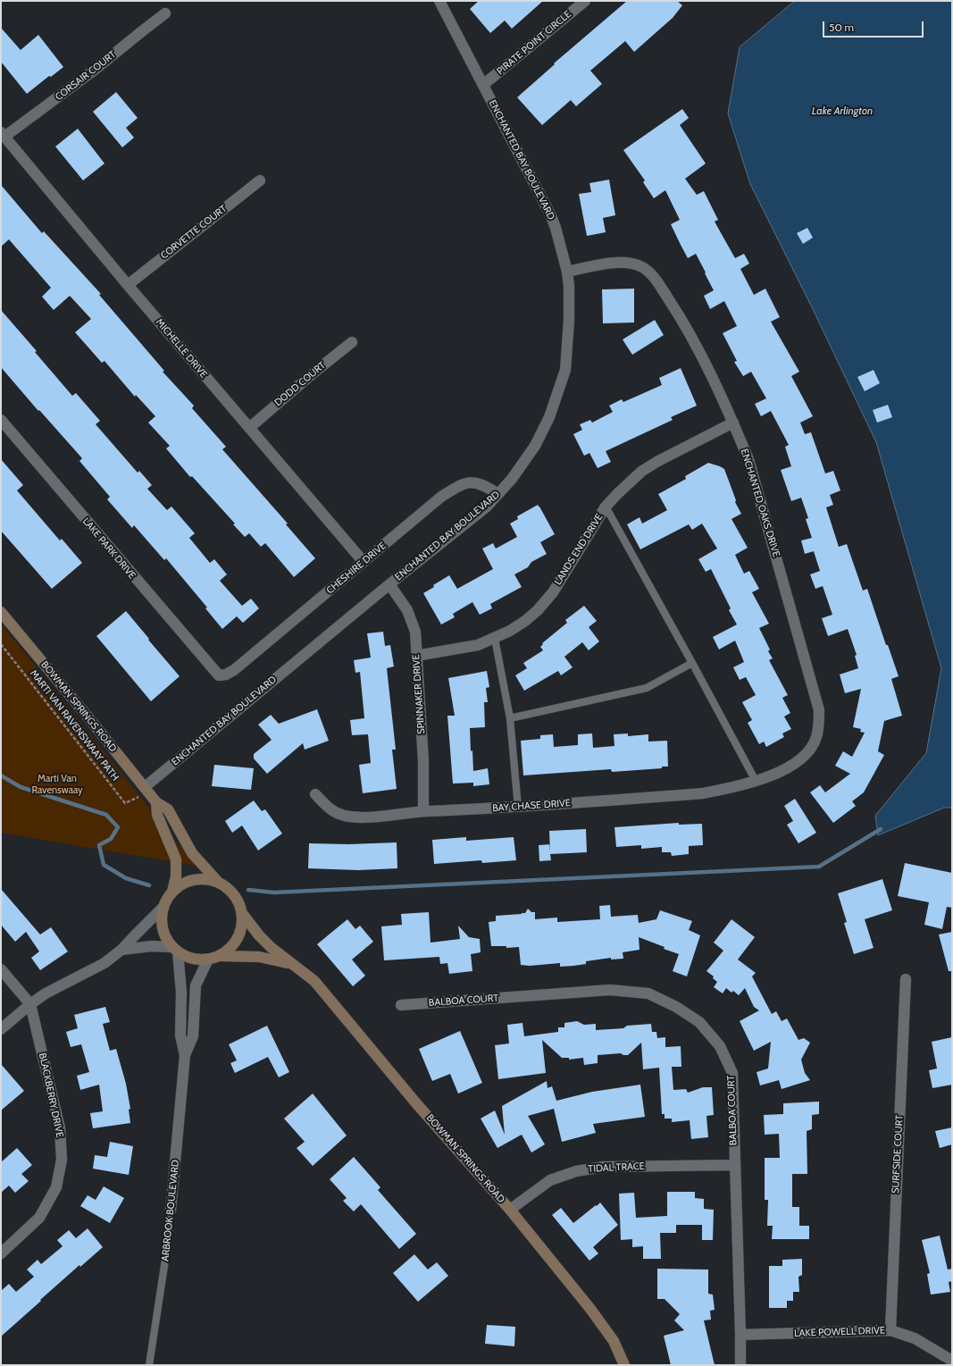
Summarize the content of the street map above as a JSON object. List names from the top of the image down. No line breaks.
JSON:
{"streets":{"street":["PIRATE POINT CIRCLE","CORSAIR COURT","ENCHANTED BAY BOULEVARD","CORVETTE COURT","MICHELLE DRIVE","DODD COURT","ENCHANTED OAKS DRIVE","LAKE PARK DRIVE","LANDS END DRIVE","CHESHIRE DRIVE","SPINNAKER DRIVE","BOWMAN SPRINGS ROAD","BAY CHASE DRIVE","BALBOA COURT","BLACKBERRY DRIVE","SURFSIDE COURT","TIDAL TRACE","ARBROOK BOULEVARD","LAKE POWELL DRIVE"],"path":["MARTI VAN RAVENSWAAY PATH"]},"crossings":[["PIRATE POINT CIRCLE","ENCHANTED BAY BOULEVARD"],["CORSAIR COURT","MICHELLE DRIVE"],["ENCHANTED BAY BOULEVARD","ENCHANTED OAKS DRIVE"],["ENCHANTED BAY BOULEVARD","CHESHIRE DRIVE"],["ENCHANTED BAY BOULEVARD","SPINNAKER DRIVE"],["ENCHANTED BAY BOULEVARD","BOWMAN SPRINGS ROAD"],["ENCHANTED BAY BOULEVARD","MARTI VAN RAVENSWAAY PATH"],["CORVETTE COURT","MICHELLE DRIVE"],["MICHELLE DRIVE","DODD COURT"],["MICHELLE DRIVE","CHESHIRE DRIVE"],["ENCHANTED OAKS DRIVE","LANDS END DRIVE"],["ENCHANTED OAKS DRIVE","BAY CHASE DRIVE"],["LAKE PARK DRIVE","CHESHIRE DRIVE"],["LANDS END DRIVE","SPINNAKER DRIVE"],["SPINNAKER DRIVE","BAY CHASE DRIVE"],["BOWMAN SPRINGS ROAD","MARTI VAN RAVENSWAAY PATH"],["BOWMAN SPRINGS ROAD","TIDAL TRACE"],["BOWMAN SPRINGS ROAD","ARBROOK BOULEVARD"],["BALBOA COURT","TIDAL TRACE"],["BALBOA COURT","LAKE POWELL DRIVE"],["SURFSIDE COURT","LAKE POWELL DRIVE"]],"water":["Lake Arlington"],"parks":["Marti Van Ravenswaay"],"scale_bar":"50 m"}
